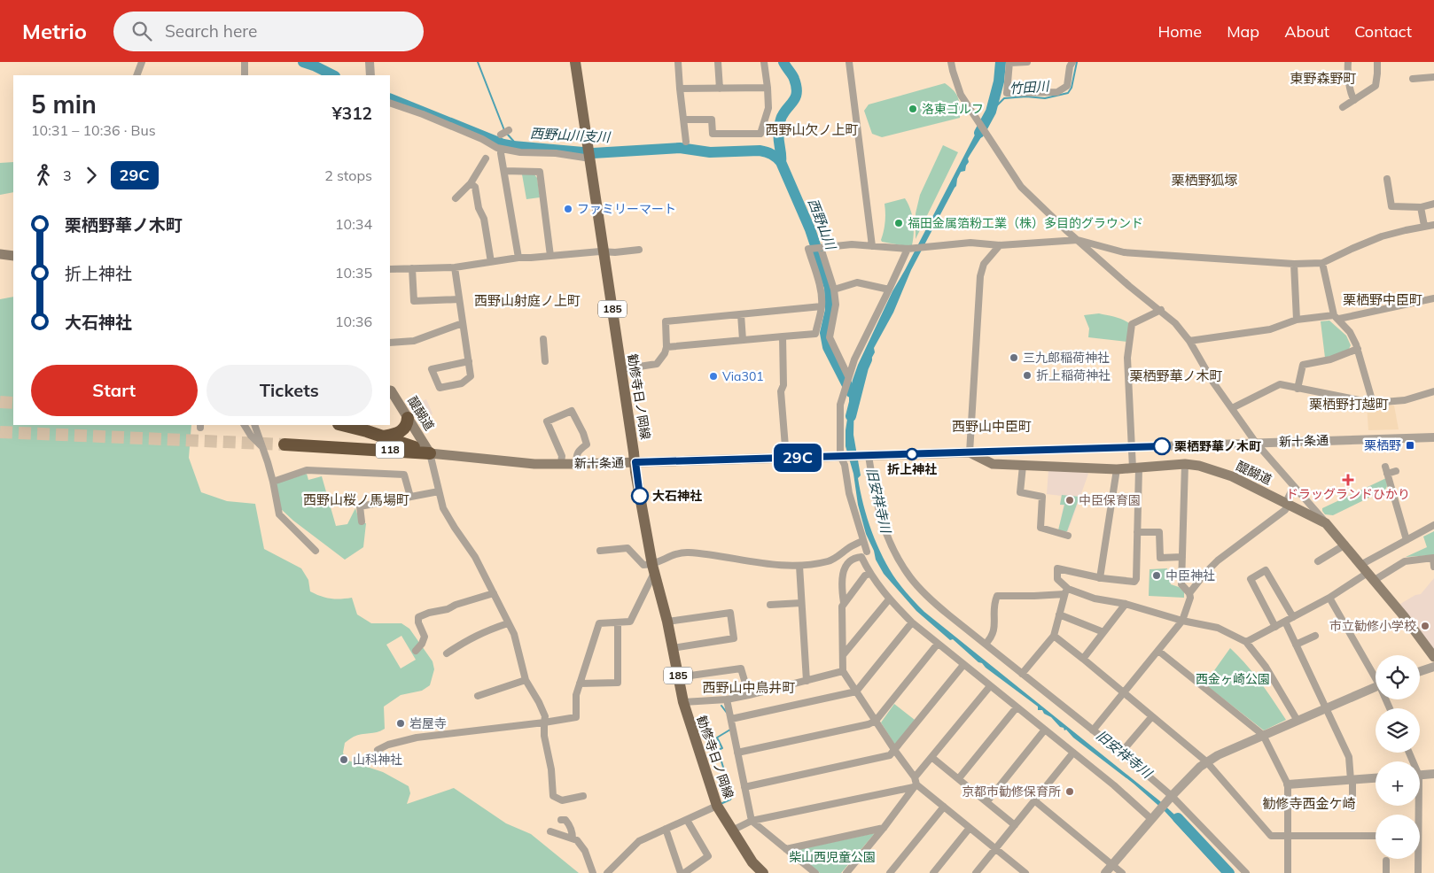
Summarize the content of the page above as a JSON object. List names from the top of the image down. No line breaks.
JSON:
{"streets":{"highway":["118"],"main road":["185","勧修寺日ノ岡線","醍醐道","新十条通"]},"crossings":[["勧修寺日ノ岡線","新十条通"],["醍醐道","新十条通"],["醍醐道","118"],["新十条通","118"]],"districts":["東野森野町","西野山欠ノ上町","栗栖野狐塚","栗栖野中臣町","西野山射庭ノ上町","栗栖野華ノ木町","栗栖野打越町","西野山中臣町","西野山桜ノ馬場町","西野山中鳥井町","勧修寺西金ケ崎"],"water":["竹田川","西野山川支川","西野山川","旧安祥寺川"],"parks":["西金ヶ崎公園","柴山西児童公園"],"places":{"other":["洛東ゴルフ","ファミリーマート","福田金属箔粉工業（株）多目的グラウンド","三九郎稲荷神社","折上稲荷神社","Via301","栗栖野華ノ木町","折上神社","大石神社","中臣保育園","中臣神社","市立勧修小学校","岩屋寺","山科神社","京都市勧修保育所"],"transit":["栗栖野"],"health":["ドラッグランドひかり"]},"lines":["bus line 29C"],"page":{"header":"Metrio","search":"Search here","nav":["Home","Map","About","Contact"],"on_map":"29C","heading":["5 min","10:31 – 10:36 · Bus","¥312"],"legs":["3","29C","2 stops"],"list":[{"name":"栗栖野華ノ木町","value":"10:34"},{"name":"折上神社","value":"10:35"},{"name":"大石神社","value":"10:36"}],"buttons":["Start","Tickets"],"map_buttons":["+","−"]}}
